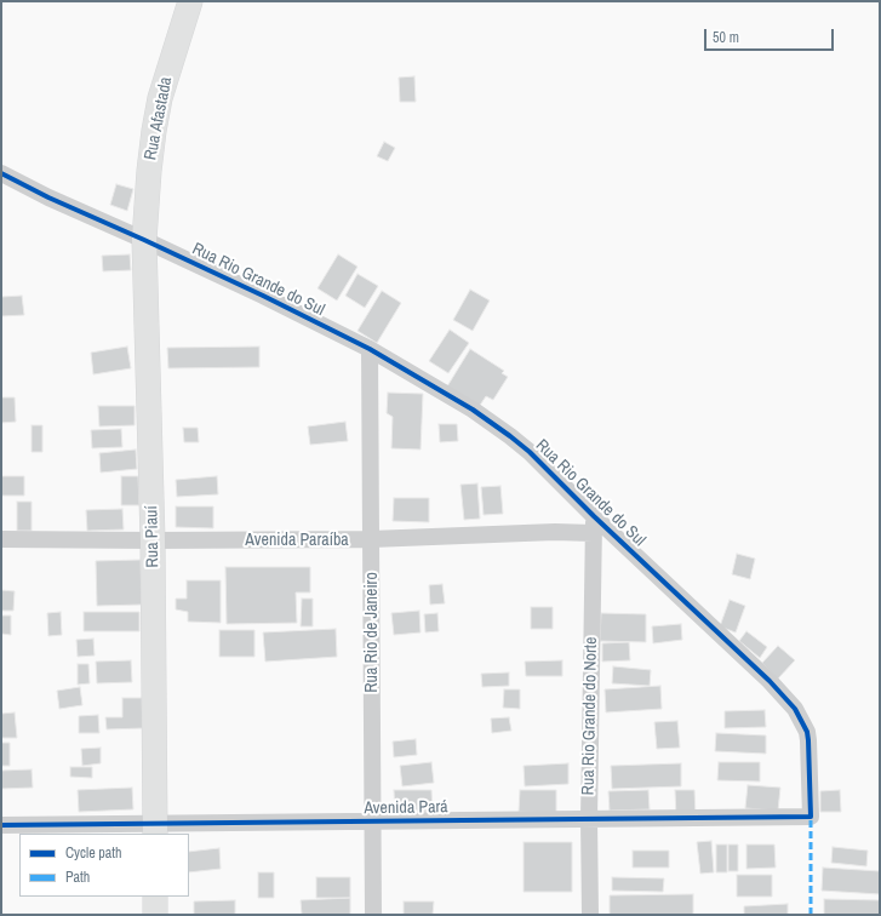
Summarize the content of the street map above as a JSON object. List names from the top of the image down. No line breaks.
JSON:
{"streets":{"street":["Rua Afastada","Rua Rio Grande do Sul","Rua Piauí","Avenida Paraíba","Rua Rio de Janeiro","Rua Rio Grande do Norte","Avenida Pará"]},"crossings":[["Rua Afastada","Rua Rio Grande do Sul"],["Rua Afastada","Rua Piauí"],["Rua Rio Grande do Sul","Rua Piauí"],["Rua Rio Grande do Sul","Avenida Paraíba"],["Rua Rio Grande do Sul","Rua Rio de Janeiro"],["Rua Rio Grande do Sul","Rua Rio Grande do Norte"],["Rua Rio Grande do Sul","Avenida Pará"],["Rua Piauí","Avenida Paraíba"],["Rua Piauí","Avenida Pará"],["Avenida Paraíba","Rua Rio de Janeiro"],["Avenida Paraíba","Rua Rio Grande do Norte"],["Rua Rio de Janeiro","Avenida Pará"],["Rua Rio Grande do Norte","Avenida Pará"]],"legend":["Cycle path","Path"],"scale_bar":"50 m"}
